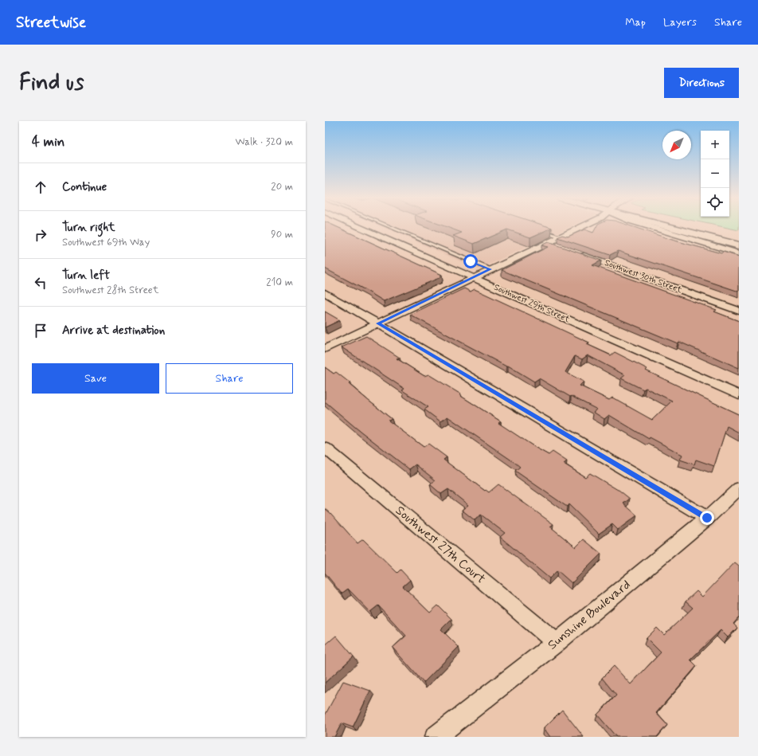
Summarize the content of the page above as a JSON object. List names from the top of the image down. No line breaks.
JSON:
{"streets":{"street":["Southwest 30th Street","Southwest 29th Street","Southwest 27th Court","Sunshine Boulevard"]},"crossings":[["Southwest 27th Court","Sunshine Boulevard"]],"north":"bottom left","page":{"header":"Streetwise","nav":["Map","Layers","Share"],"buttons":["Directions",["Save","Share"]],"title":"Find us","heading":["4 min","Walk · 320 m"],"map_buttons":["+","−"],"list":[["Continue","20 m"],["Turn right","Southwest 69th Way","90 m"],["Turn left","Southwest 28th Street","210 m"],"Arrive at destination"]}}
